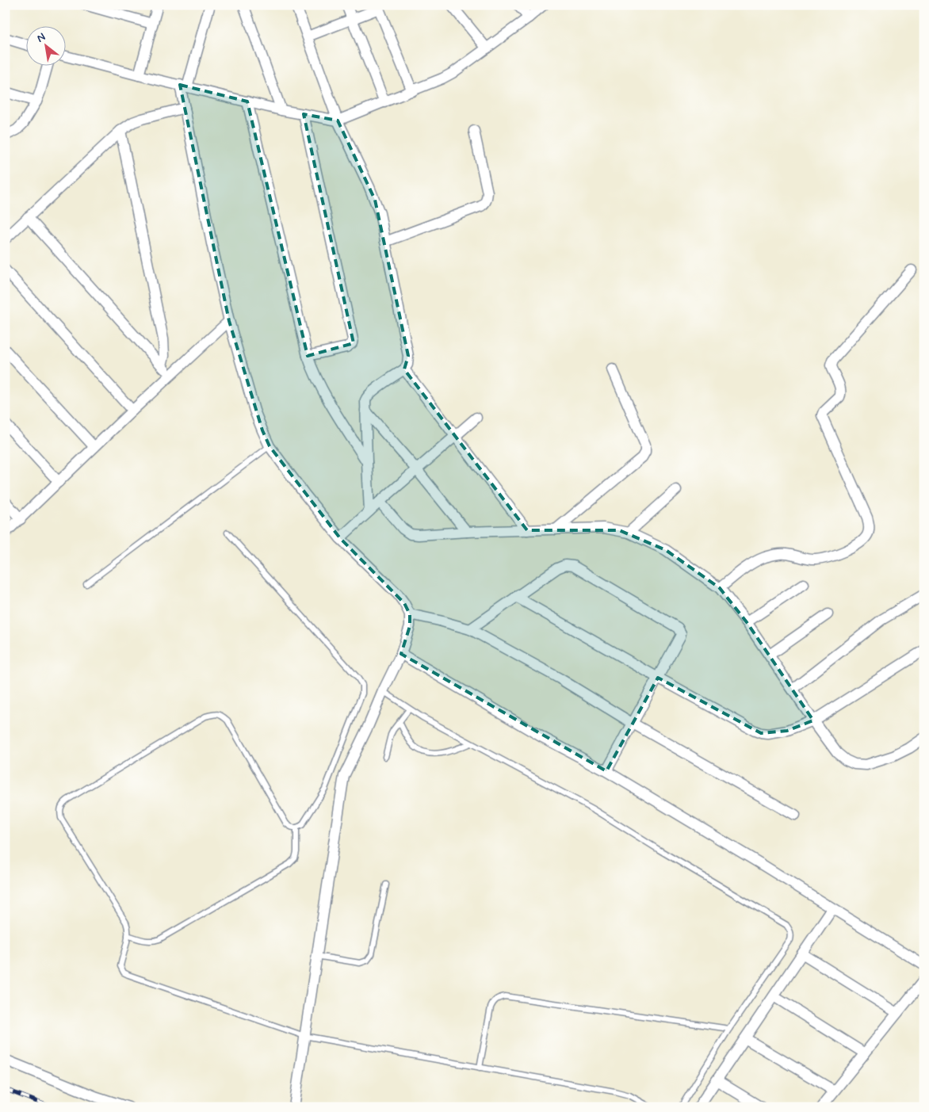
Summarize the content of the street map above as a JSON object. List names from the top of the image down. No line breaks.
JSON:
{"north":"top left"}
